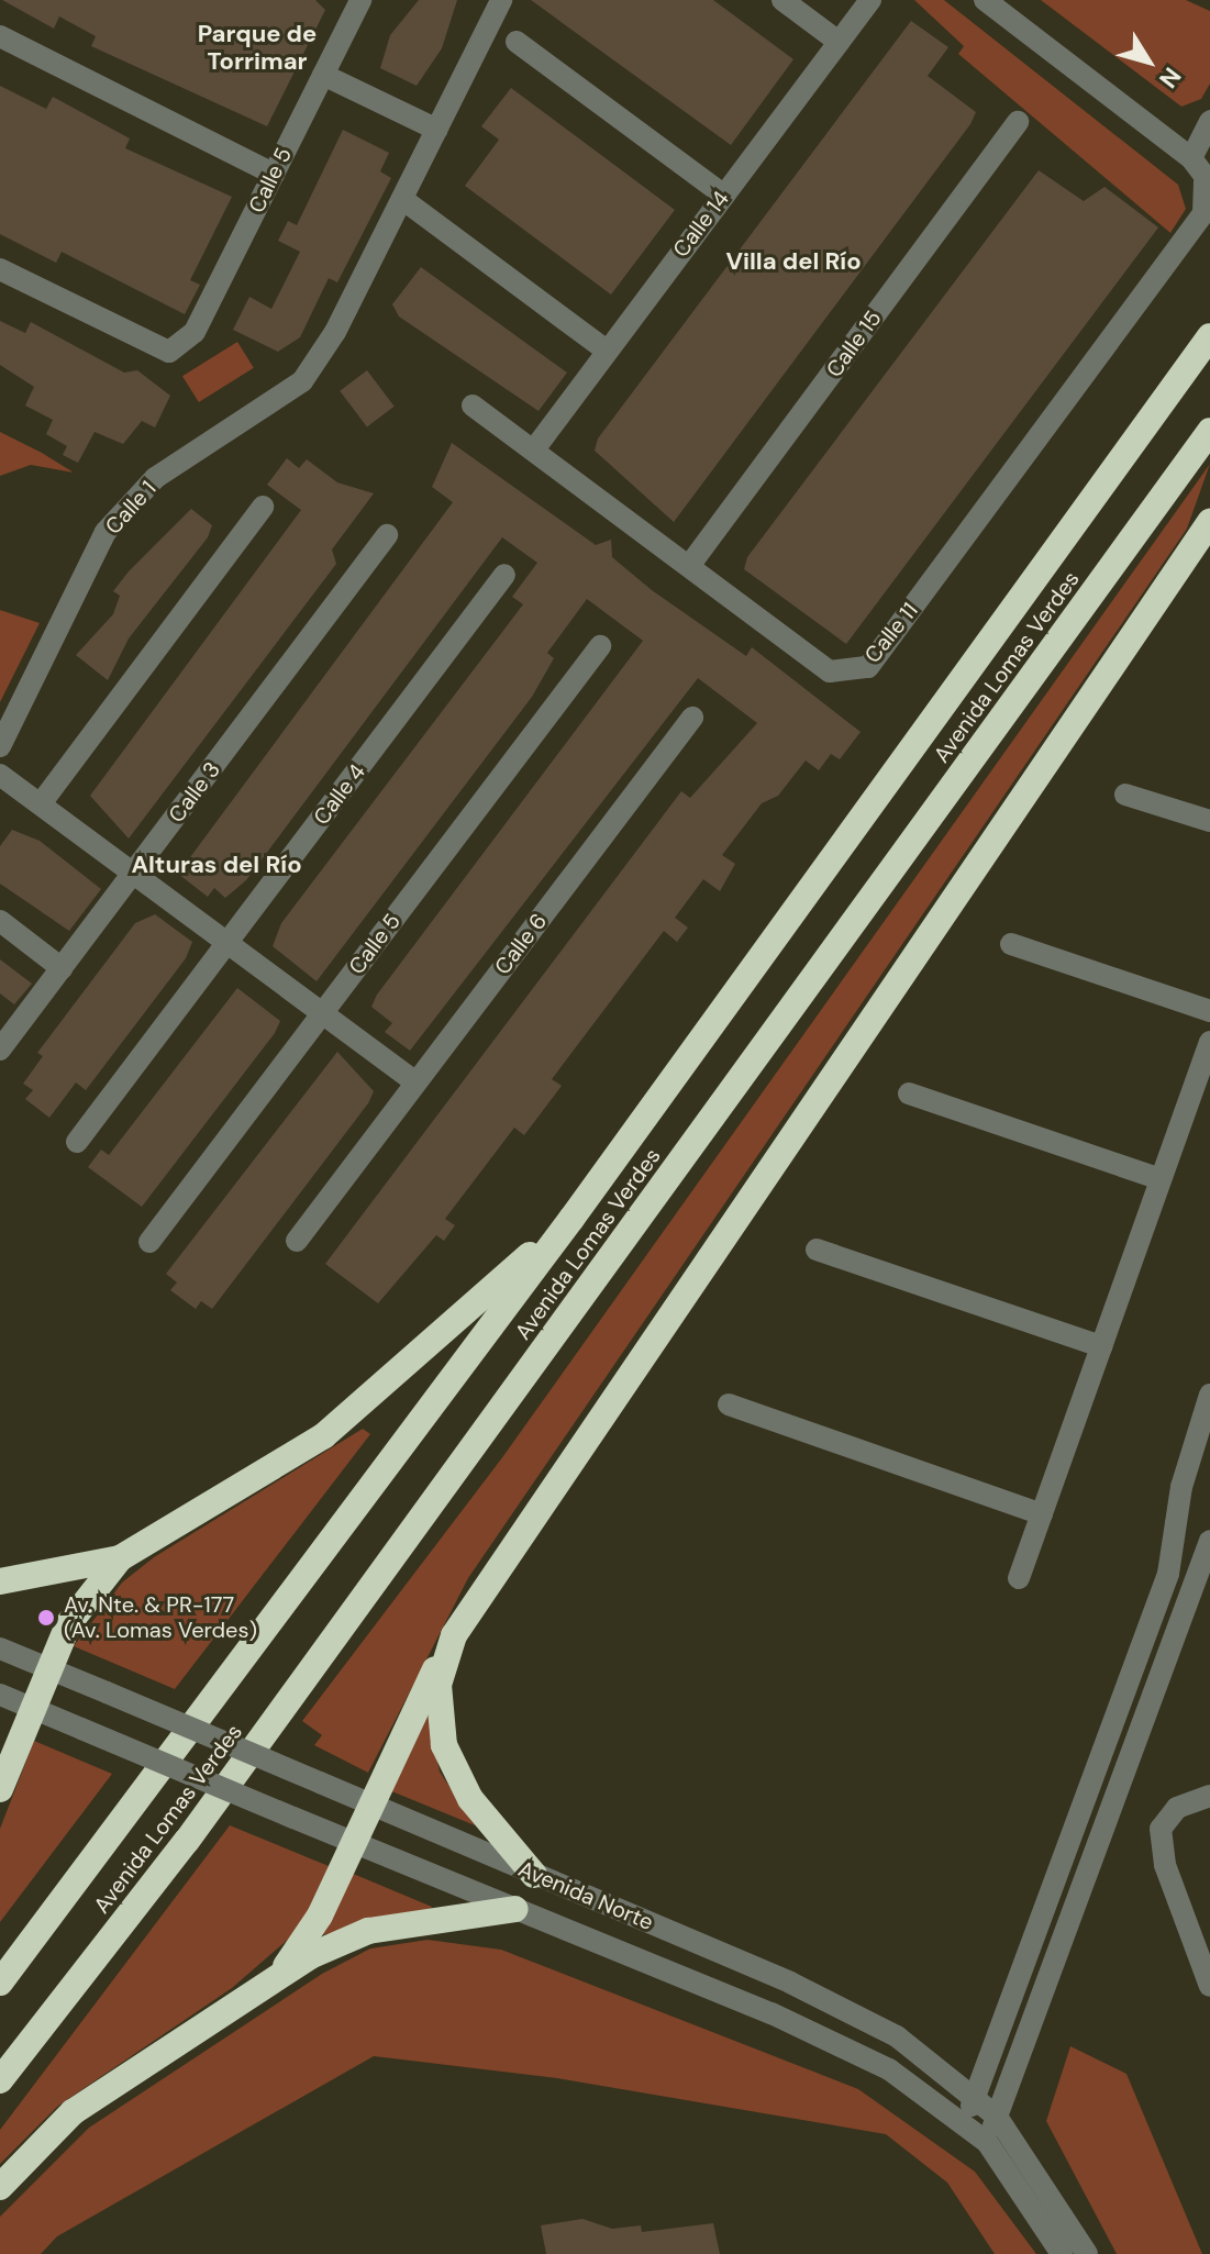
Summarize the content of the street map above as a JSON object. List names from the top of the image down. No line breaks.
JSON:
{"streets":{"highway":["Avenida Lomas Verdes"],"street":["Calle 5","Calle 14","Calle 15","Calle 1","Calle 11","Calle 3","Calle 4","Calle 6","Avenida Norte"]},"crossings":[["Calle 14","Calle 11"],["Calle 15","Calle 11"]],"districts":["Parque de Torrimar","Villa del Río","Alturas del Río"],"places":["Av. Nte. & PR-177 (Av. Lomas Verdes)"],"north":"bottom right"}
